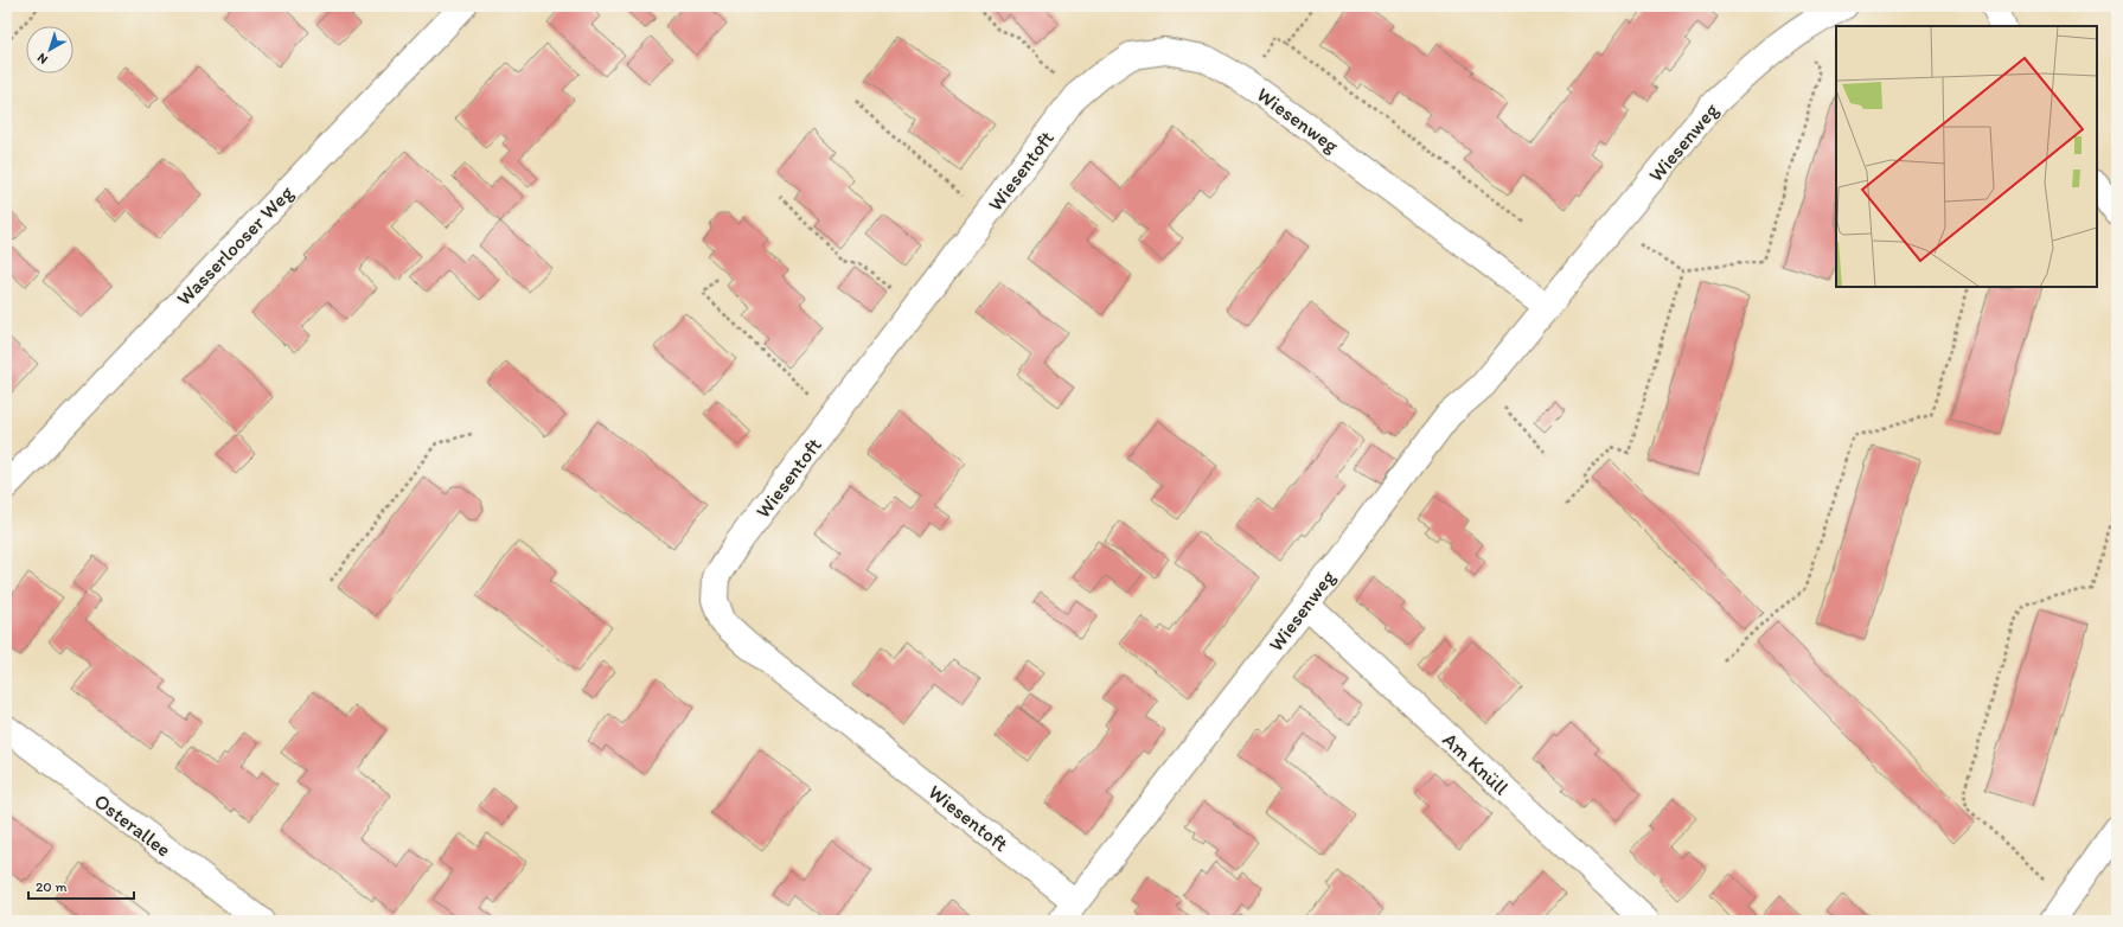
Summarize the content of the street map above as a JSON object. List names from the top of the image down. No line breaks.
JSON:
{"streets":{"street":["Wiesenweg","Wiesentoft","Wasserlooser Weg","Am Knüll","Osterallee"]},"crossings":[["Wiesenweg","Wiesentoft"],["Wiesenweg","Am Knüll"]],"scale_bar":"20 m","north":"bottom left"}
